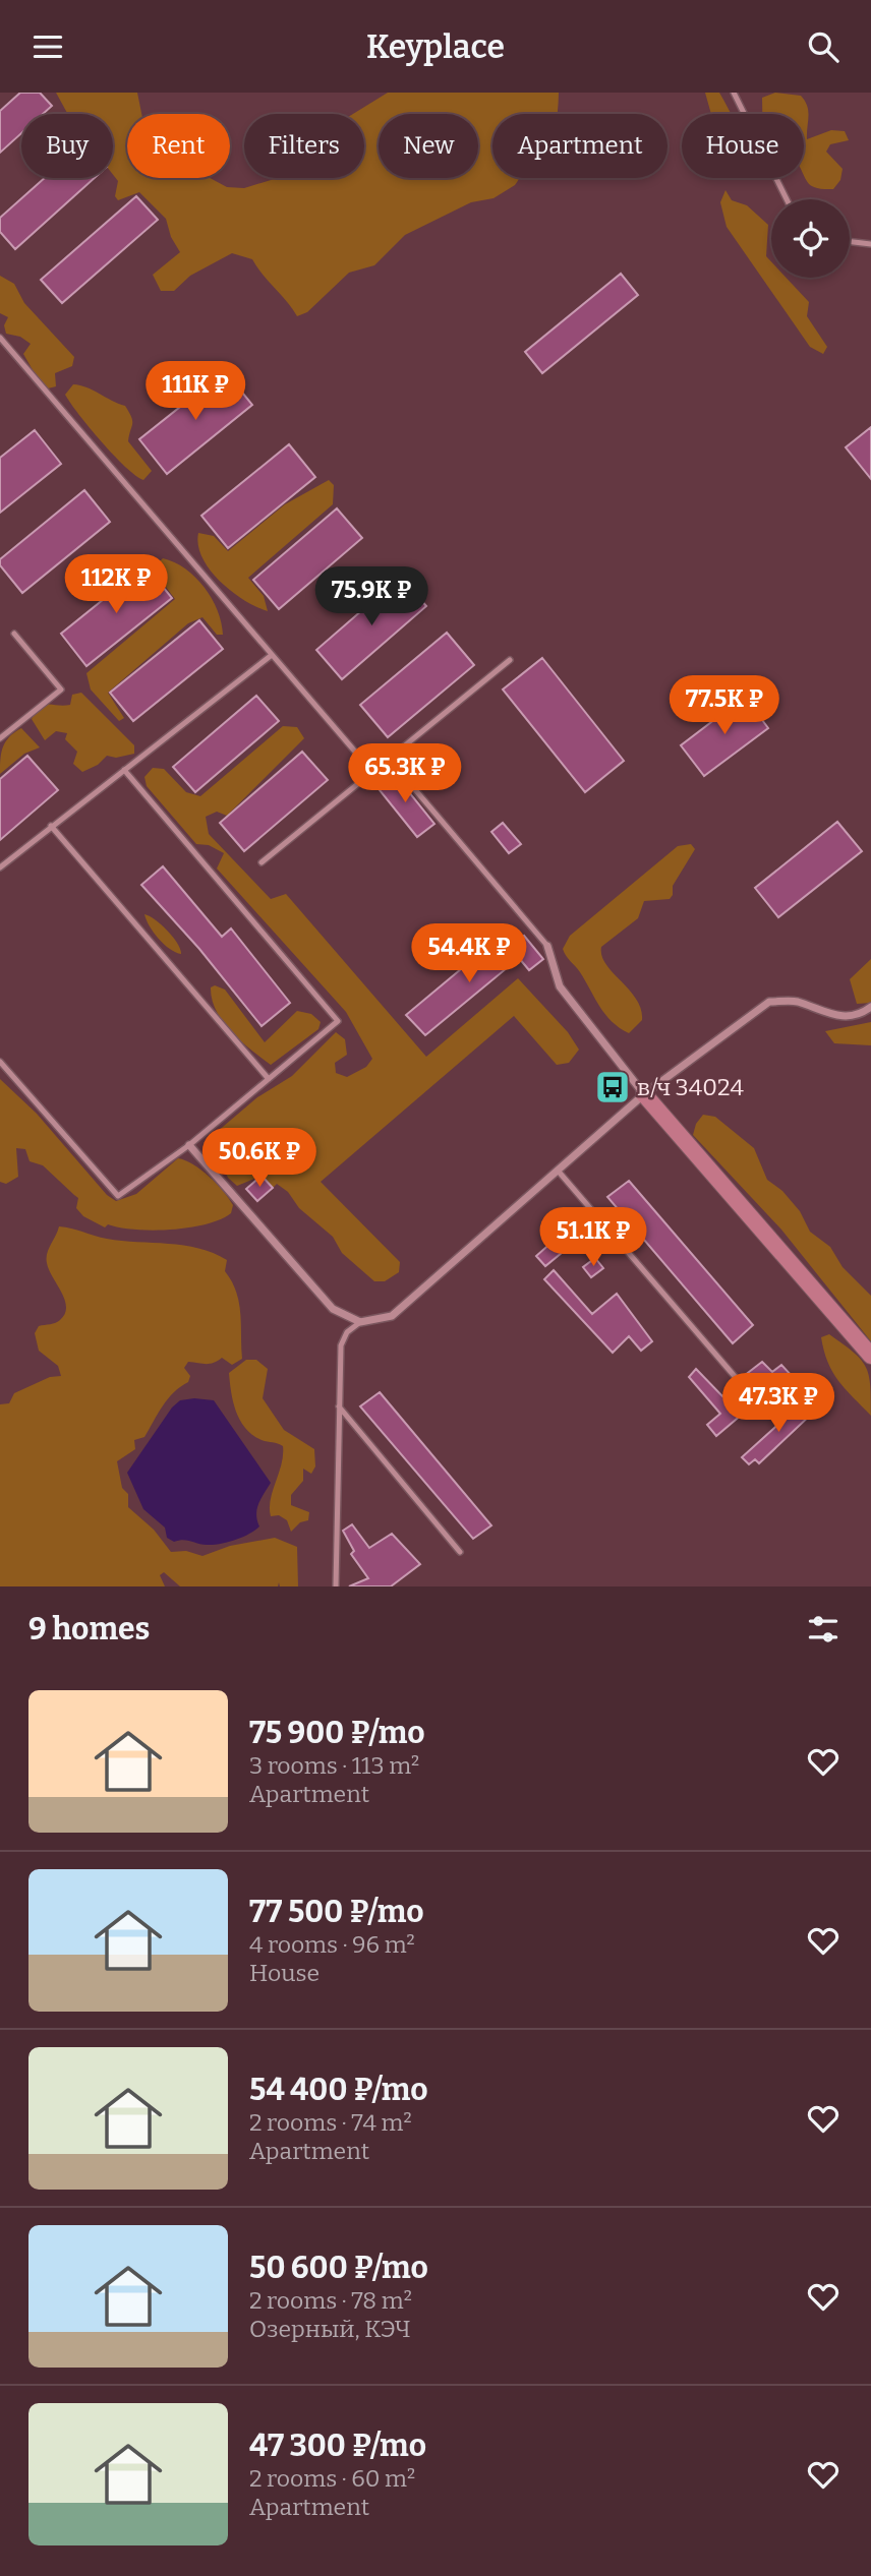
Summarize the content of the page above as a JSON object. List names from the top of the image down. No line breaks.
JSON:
{"places":{"bus stop":["в/ч 34024"]},"page":{"header":"Keyplace","chip":["Buy","Rent","Filters","New","Apartment","House"],"price":["111K ₽","112K ₽","75.9K ₽","77.5K ₽","65.3K ₽","54.4K ₽","50.6K ₽","51.1K ₽","47.3K ₽"],"heading":"9 homes","list":[{"name":"75 900 ₽/mo","note":"3 rooms · 113 m² · Apartment"},{"name":"77 500 ₽/mo","note":"4 rooms · 96 m² · House"},{"name":"54 400 ₽/mo","note":"2 rooms · 74 m² · Apartment"},{"name":"50 600 ₽/mo","note":"2 rooms · 78 m² · Озерный, КЭЧ"},{"name":"47 300 ₽/mo","note":"2 rooms · 60 m² · Apartment"}]}}
